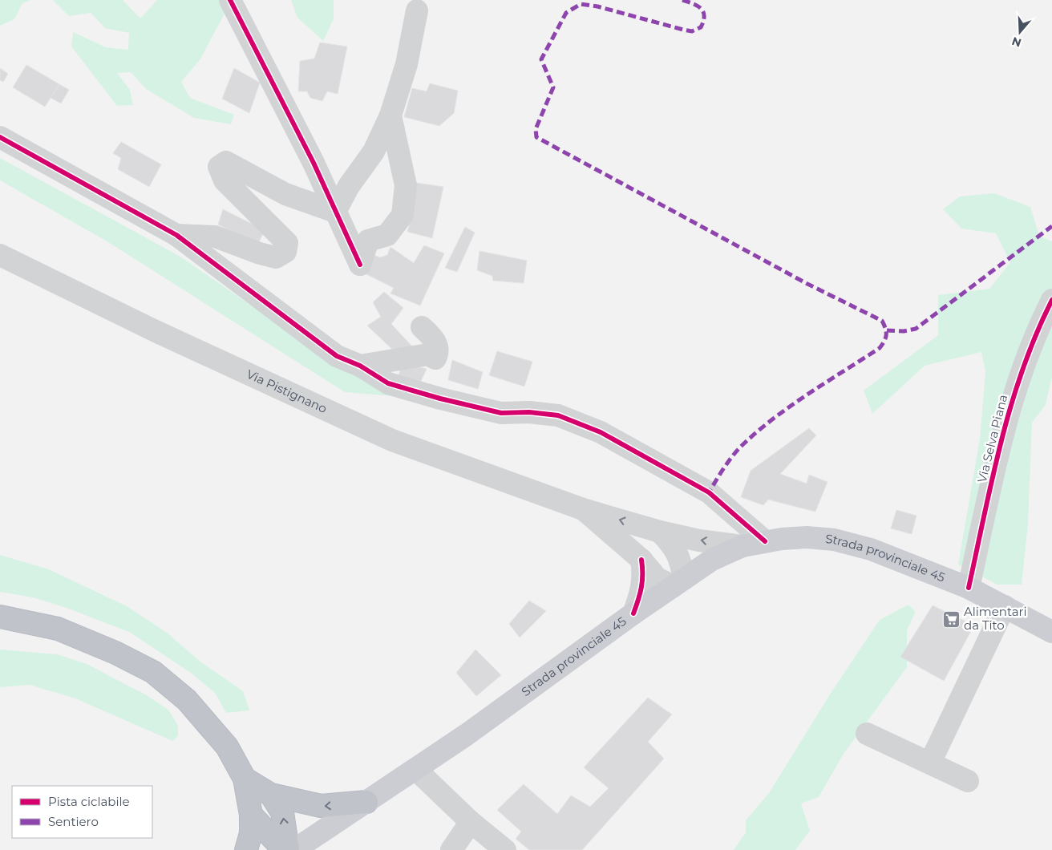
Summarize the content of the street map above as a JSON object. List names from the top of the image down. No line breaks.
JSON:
{"streets":{"main road":["Strada provinciale 45"],"street":["Via Pistignano","Via Selva Piana"]},"crossings":[["Via Pistignano","Strada provinciale 45"],["Via Selva Piana","Strada provinciale 45"]],"places":{"supermarket":["Alimentari da Tito"]},"legend":["Pista ciclabile","Sentiero"],"north":"bottom"}
